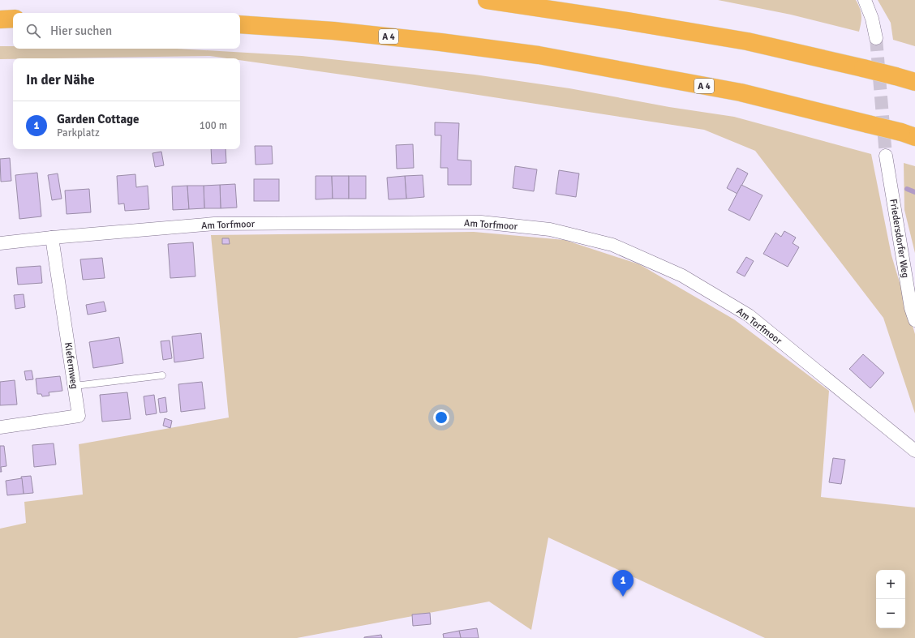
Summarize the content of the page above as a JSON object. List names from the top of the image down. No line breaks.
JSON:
{"streets":{"highway":["A 4"],"street":["Am Torfmoor","Friedersdorfer Weg","Kiefernweg"]},"crossings":[["Am Torfmoor","Kiefernweg"]],"page":{"search":"Hier suchen","heading":"In der Nähe","list":[{"mark":"1","name":"Garden Cottage","note":"Parkplatz","value":"100 m"}],"map_buttons":["+","−"],"pins":"1"}}
